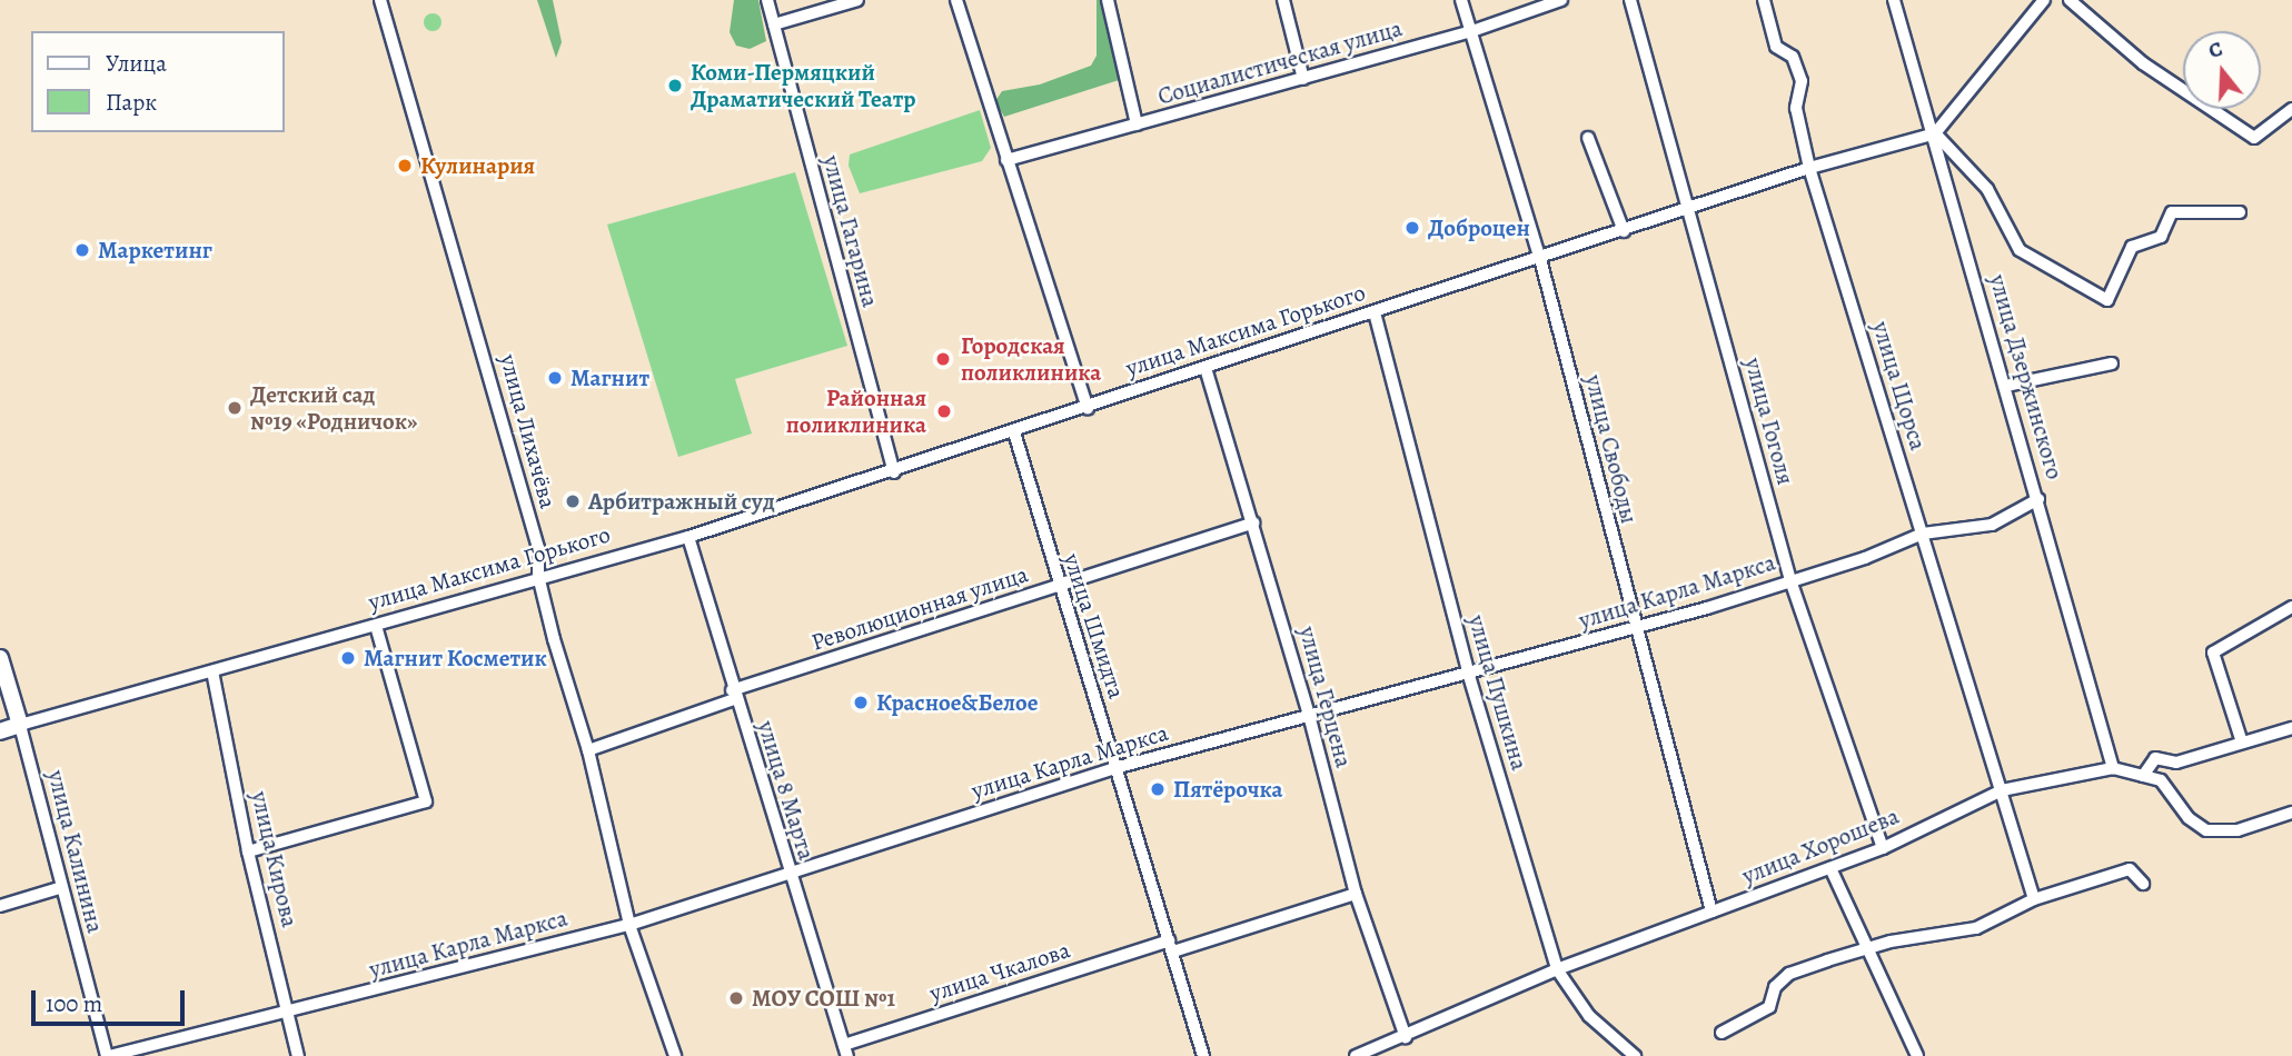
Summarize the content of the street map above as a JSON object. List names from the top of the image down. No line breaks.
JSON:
{"streets":{"main road":["улица Максима Горького","улица Калинина"],"street":["Социалистическая улица","улица Гагарина","улица Дзержинского","улица Щорса","улица Гоголя","улица Лихачёва","улица Свободы","улица Карла Маркса","Революционная улица","улица Шмидта","улица Пушкина","улица Герцена","улица 8 Марта","улица Хорошева","улица Кирова","улица Чкалова"]},"crossings":[["Социалистическая улица","улица Свободы"],["улица Гагарина","улица Максима Горького"],["улица Максима Горького","улица Дзержинского"],["улица Максима Горького","улица Щорса"],["улица Максима Горького","улица Гоголя"],["улица Максима Горького","улица Лихачёва"],["улица Максима Горького","улица Свободы"],["улица Максима Горького","улица Шмидта"],["улица Максима Горького","улица Пушкина"],["улица Максима Горького","улица Герцена"],["улица Максима Горького","улица 8 Марта"],["улица Максима Горького","улица Калинина"],["улица Максима Горького","улица Кирова"],["улица Дзержинского","улица Карла Маркса"],["улица Дзержинского","улица Хорошева"],["улица Щорса","улица Карла Маркса"],["улица Щорса","улица Хорошева"],["улица Гоголя","улица Карла Маркса"],["улица Гоголя","улица Хорошева"],["улица Лихачёва","улица Карла Маркса"],["улица Лихачёва","Революционная улица"],["улица Свободы","улица Карла Маркса"],["улица Свободы","улица Хорошева"],["улица Карла Маркса","улица Шмидта"],["улица Карла Маркса","улица Пушкина"],["улица Карла Маркса","улица Герцена"],["улица Карла Маркса","улица 8 Марта"],["улица Карла Маркса","улица Калинина"],["улица Карла Маркса","улица Кирова"],["Революционная улица","улица Шмидта"],["Революционная улица","улица Герцена"],["Революционная улица","улица 8 Марта"],["улица Шмидта","улица Чкалова"],["улица Пушкина","улица Хорошева"],["улица Герцена","улица Хорошева"],["улица Герцена","улица Чкалова"],["улица 8 Марта","улица Чкалова"]],"places":["Коми-Пермяцкий Драматический Театр","Кулинария","Доброцен","Маркетинг","Городская поликлиника","Магнит","Детский сад №19 «Родничок»","Районная поликлиника","Арбитражный суд","Магнит Косметик","Красное&Белое","Пятёрочка","МОУ СОШ №1"],"legend":["Улица","Парк"],"scale_bar":"100 m","north":"top"}
